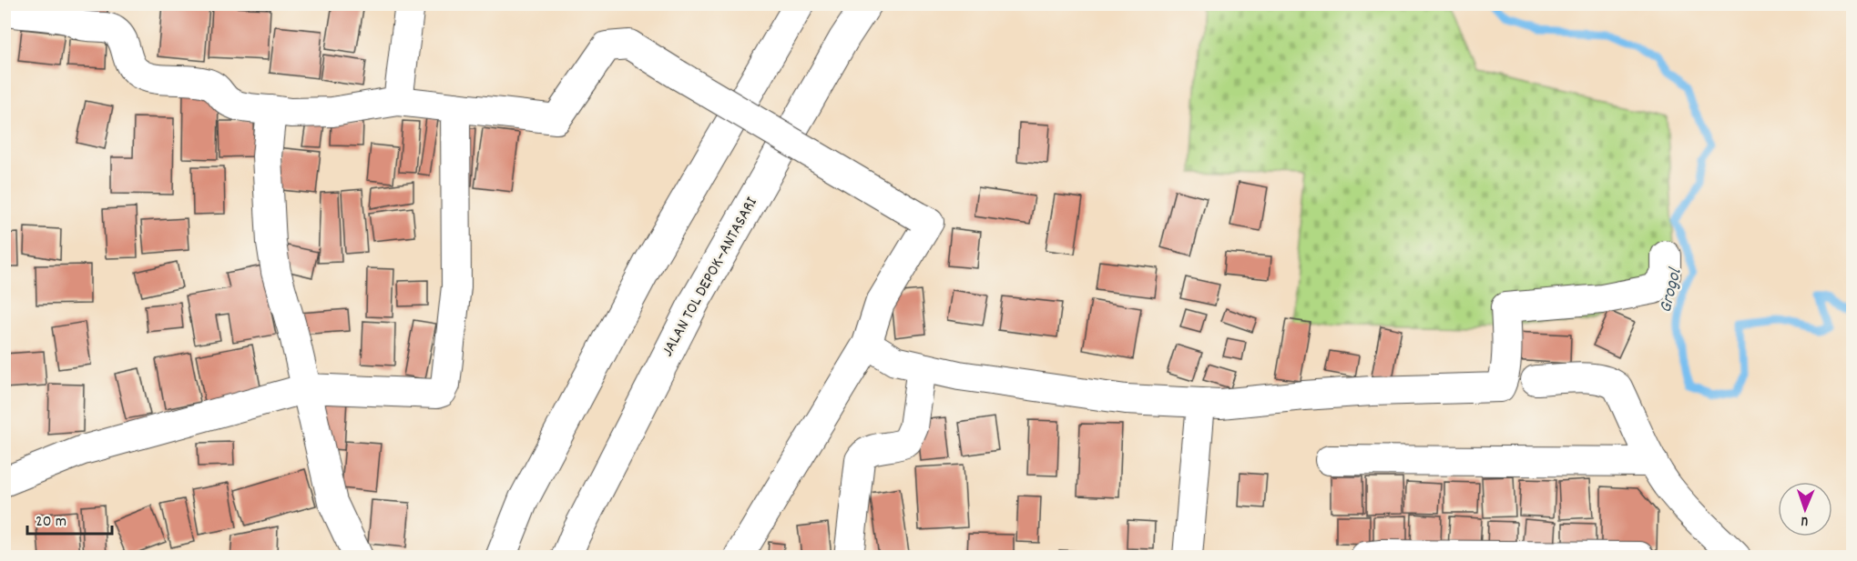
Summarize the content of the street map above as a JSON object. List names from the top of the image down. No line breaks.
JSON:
{"streets":{"highway":["JALAN TOL DEPOK–ANTASARI"]},"water":["Grogol"],"scale_bar":"20 m","north":"bottom"}
